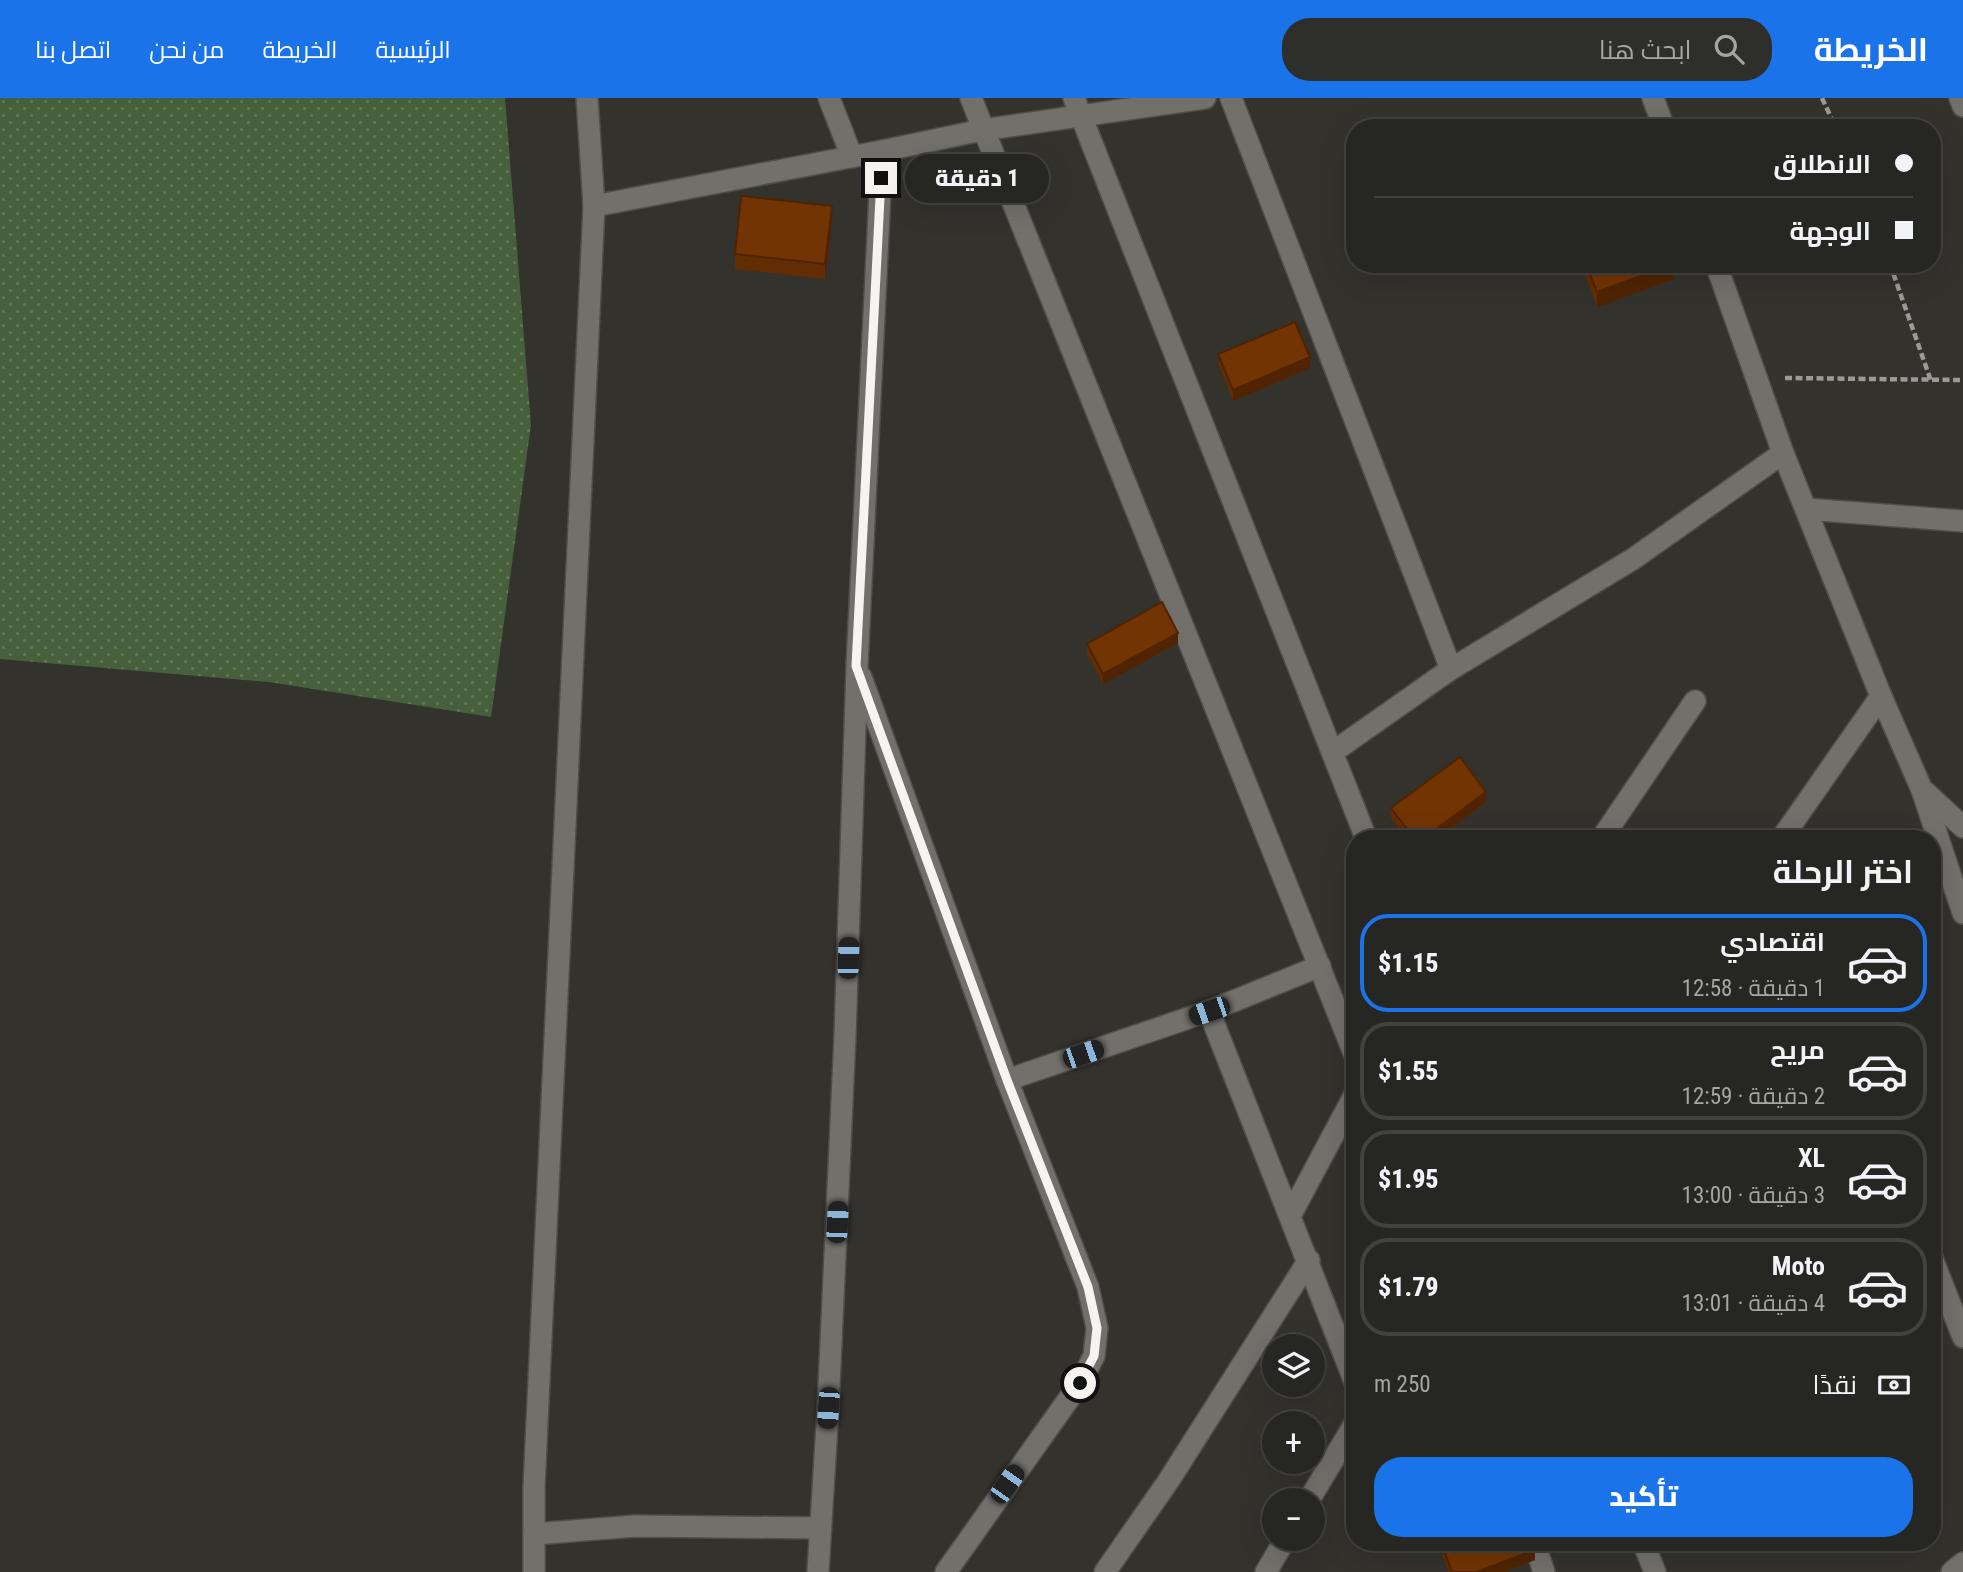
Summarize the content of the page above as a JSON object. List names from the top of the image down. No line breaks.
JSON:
{"page":{"header":"الخريطة","search":"ابحث هنا","nav":["الرئيسية","الخريطة","من نحن","اتصل بنا"],"banner":["الانطلاق","الوجهة"],"bubble":"1 دقيقة","heading":"اختر الرحلة","list":[{"name":"اقتصادي","note":"1 دقيقة · 12:58","value":"$1.15"},{"name":"مريح","note":"2 دقيقة · 12:59","value":"$1.55"},{"name":"XL","note":"3 دقيقة · 13:00","value":"$1.95"},{"name":"Moto","note":"4 دقيقة · 13:01","value":"$1.79"}],"map_buttons":["+","−"],"pay":["نقدًا","250 m"],"buttons":"تأكيد"}}
